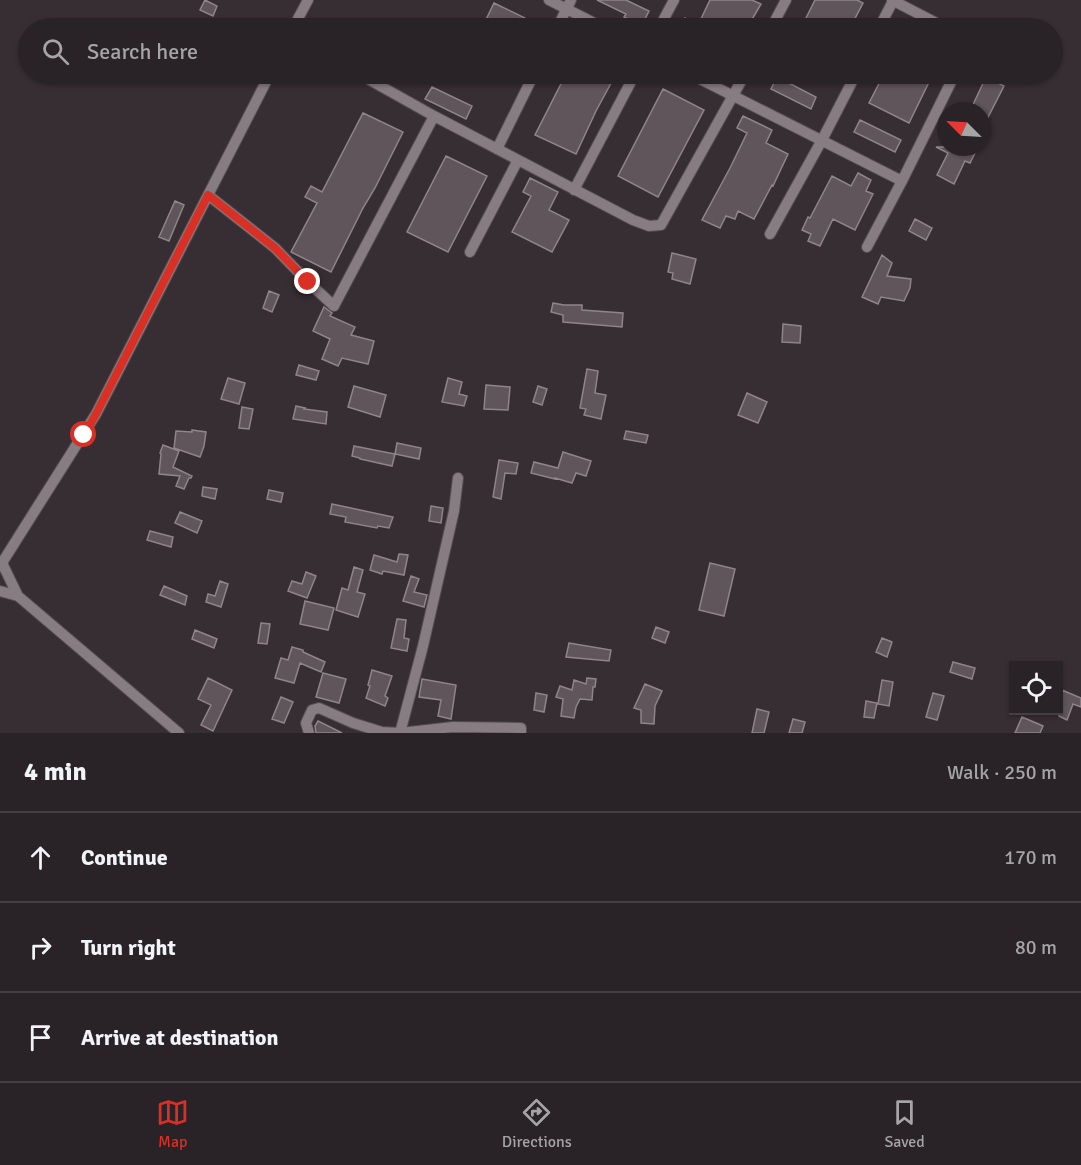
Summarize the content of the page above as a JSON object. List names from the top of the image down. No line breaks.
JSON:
{"north":"top left","page":{"search":"Search here","heading":["4 min","Walk · 250 m"],"list":[["Continue","170 m"],["Turn right","80 m"],"Arrive at destination"],"nav":["Map","Directions","Saved"]}}
